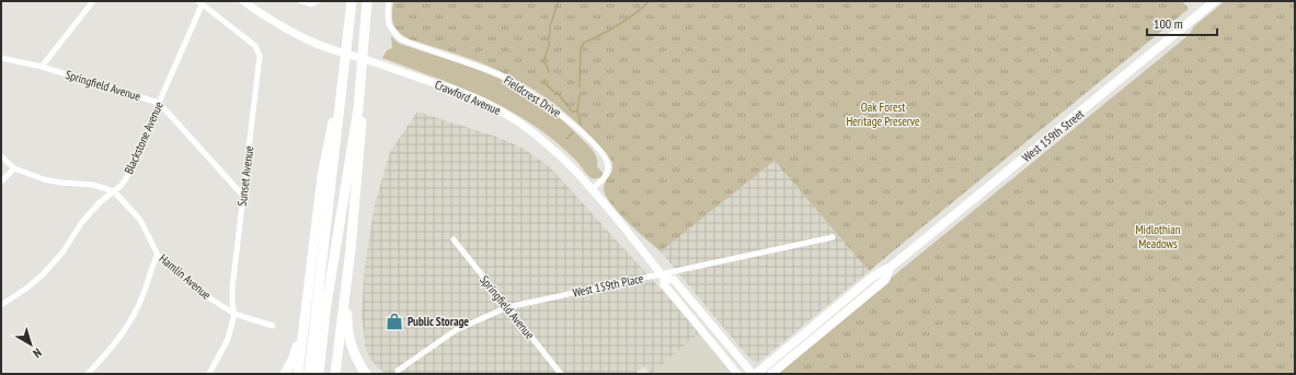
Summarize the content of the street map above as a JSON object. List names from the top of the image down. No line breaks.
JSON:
{"streets":{"main road":["Crawford Avenue","West 159th Street"],"street":["Springfield Avenue","Fieldcrest Drive","Blackstone Avenue","Sunset Avenue","Hamlin Avenue","West 159th Place"]},"crossings":[["Springfield Avenue","Blackstone Avenue"],["Springfield Avenue","West 159th Place"],["Fieldcrest Drive","Crawford Avenue"],["Crawford Avenue","West 159th Street"],["Crawford Avenue","West 159th Place"],["Blackstone Avenue","Sunset Avenue"],["Blackstone Avenue","Hamlin Avenue"],["Sunset Avenue","Hamlin Avenue"]],"parks":["Oak Forest Heritage Preserve","Midlothian Meadows"],"places":{"shop":["Public Storage"]},"scale_bar":"100 m","north":"bottom right"}
